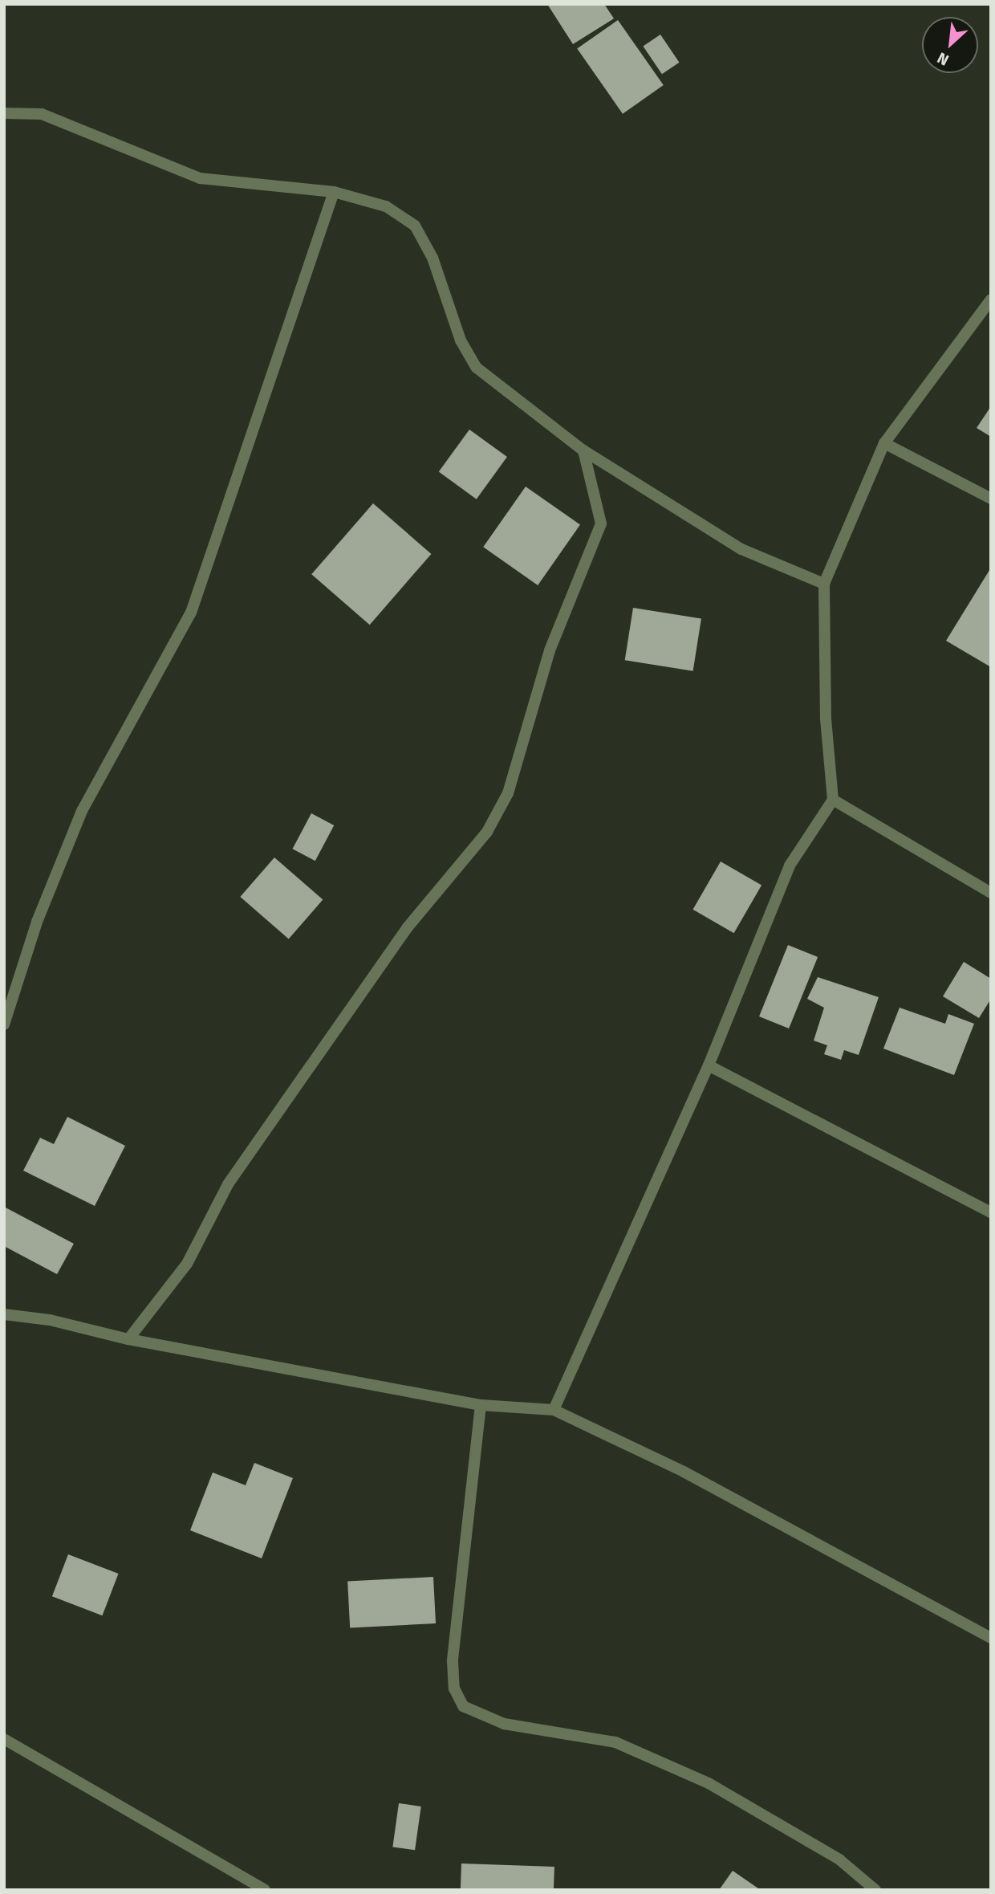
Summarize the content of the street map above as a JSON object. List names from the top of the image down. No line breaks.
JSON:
{"north":"bottom left"}
